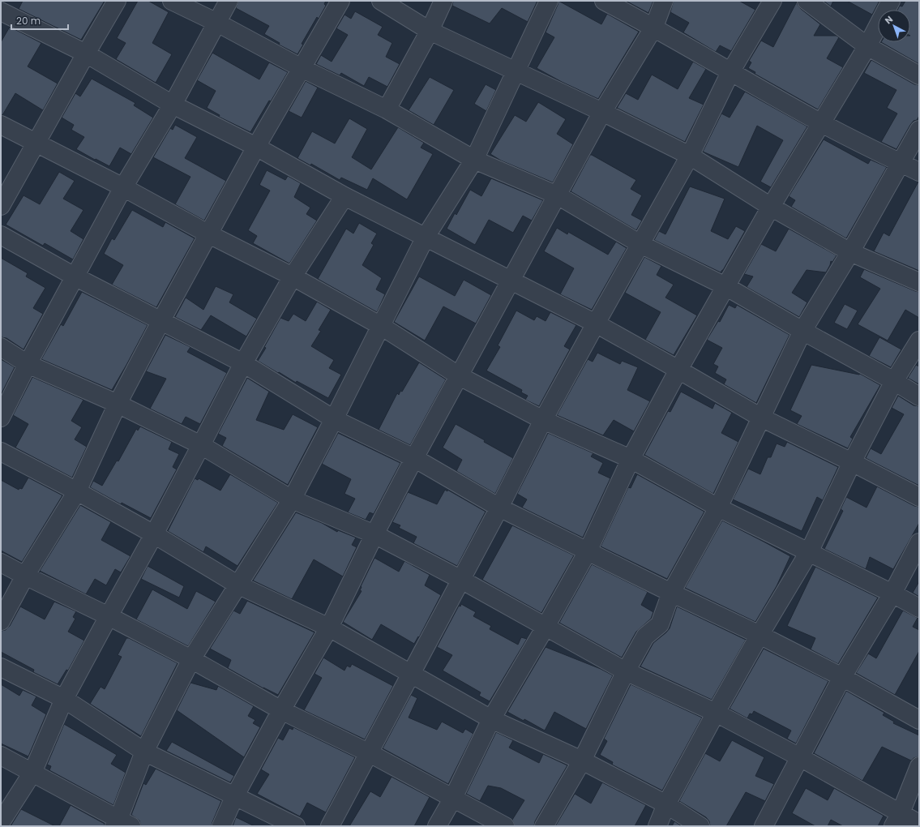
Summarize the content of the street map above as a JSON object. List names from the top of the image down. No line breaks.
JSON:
{"scale_bar":"20 m","north":"top left"}
